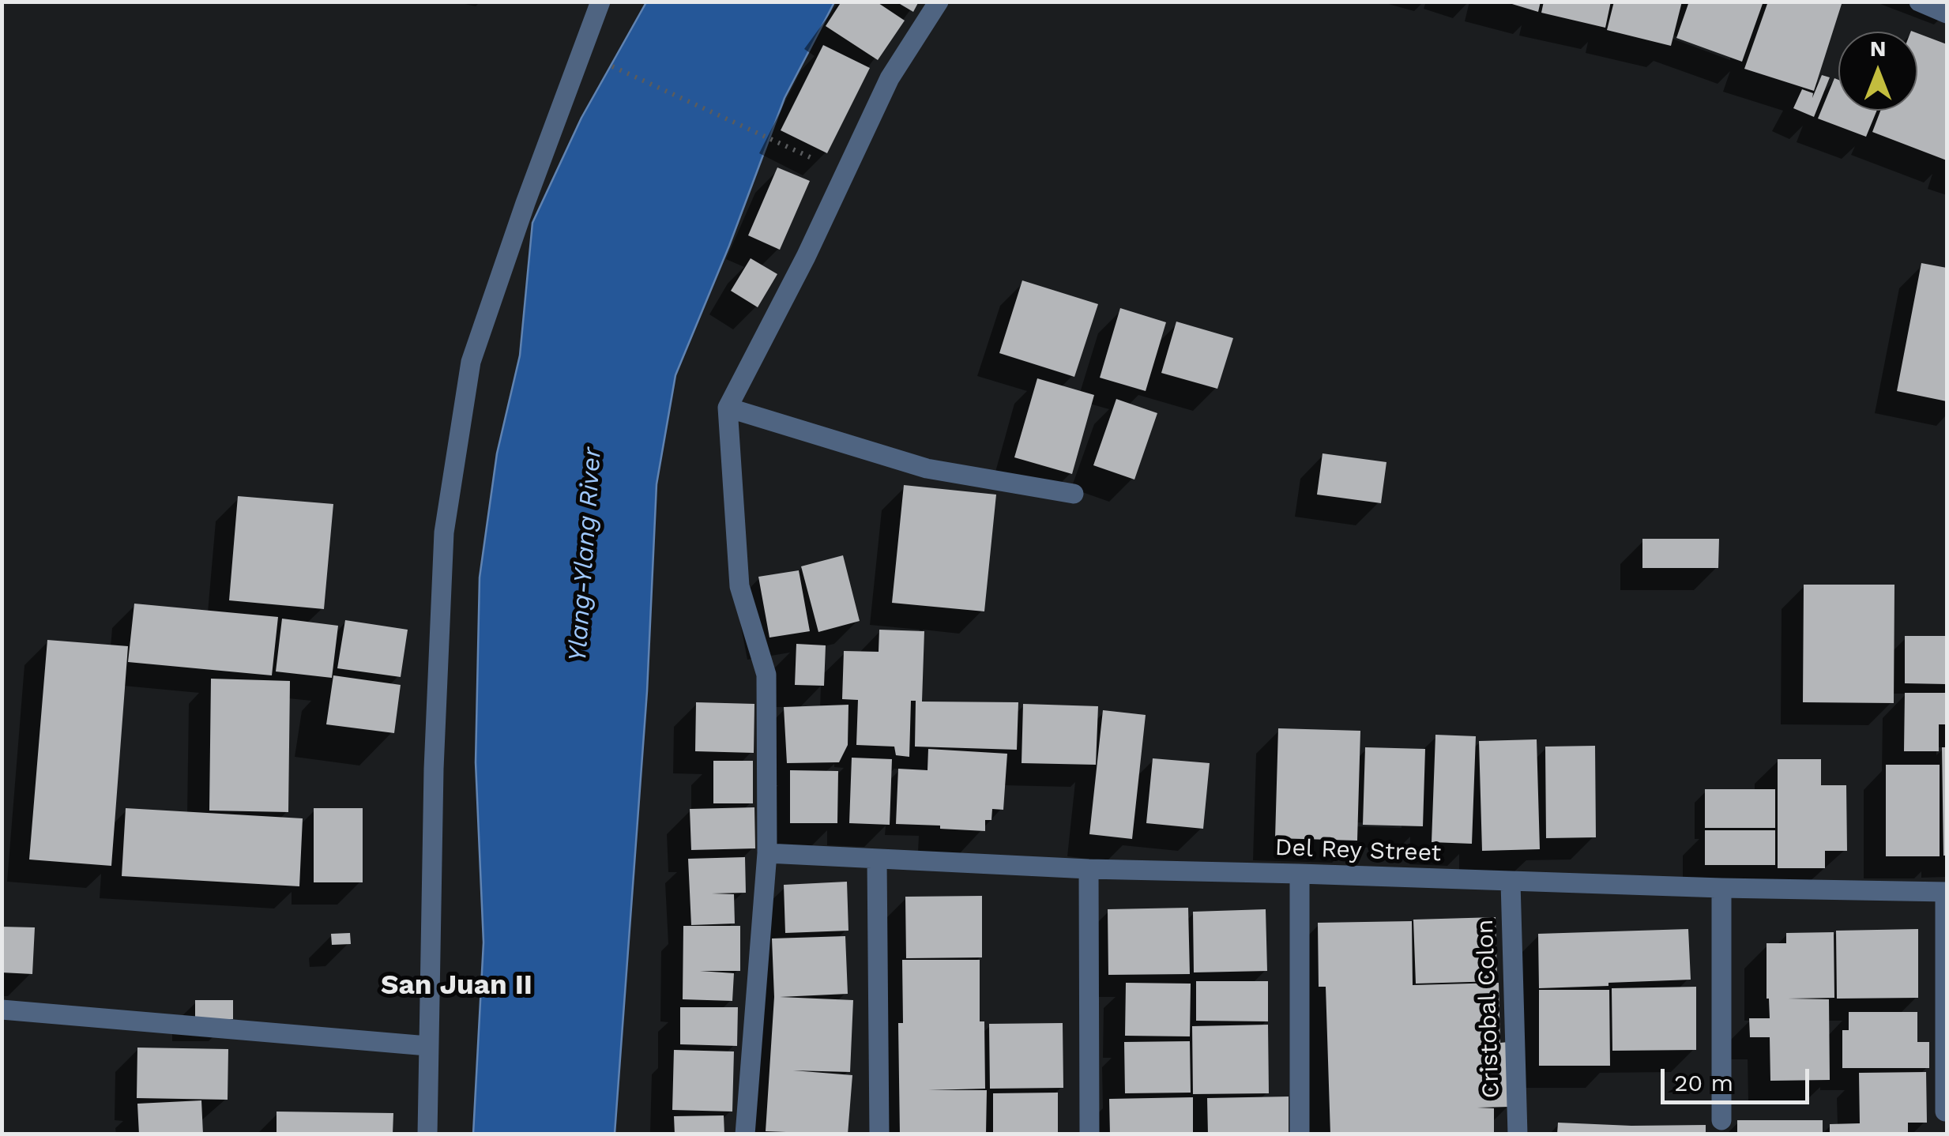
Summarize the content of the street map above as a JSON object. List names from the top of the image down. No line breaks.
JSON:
{"streets":{"street":["Del Rey Street","Cristobal Colon"]},"crossings":[["Del Rey Street","Cristobal Colon"]],"districts":["San Juan II"],"water":["Ylang-Ylang River"],"scale_bar":"20 m","north":"top"}
